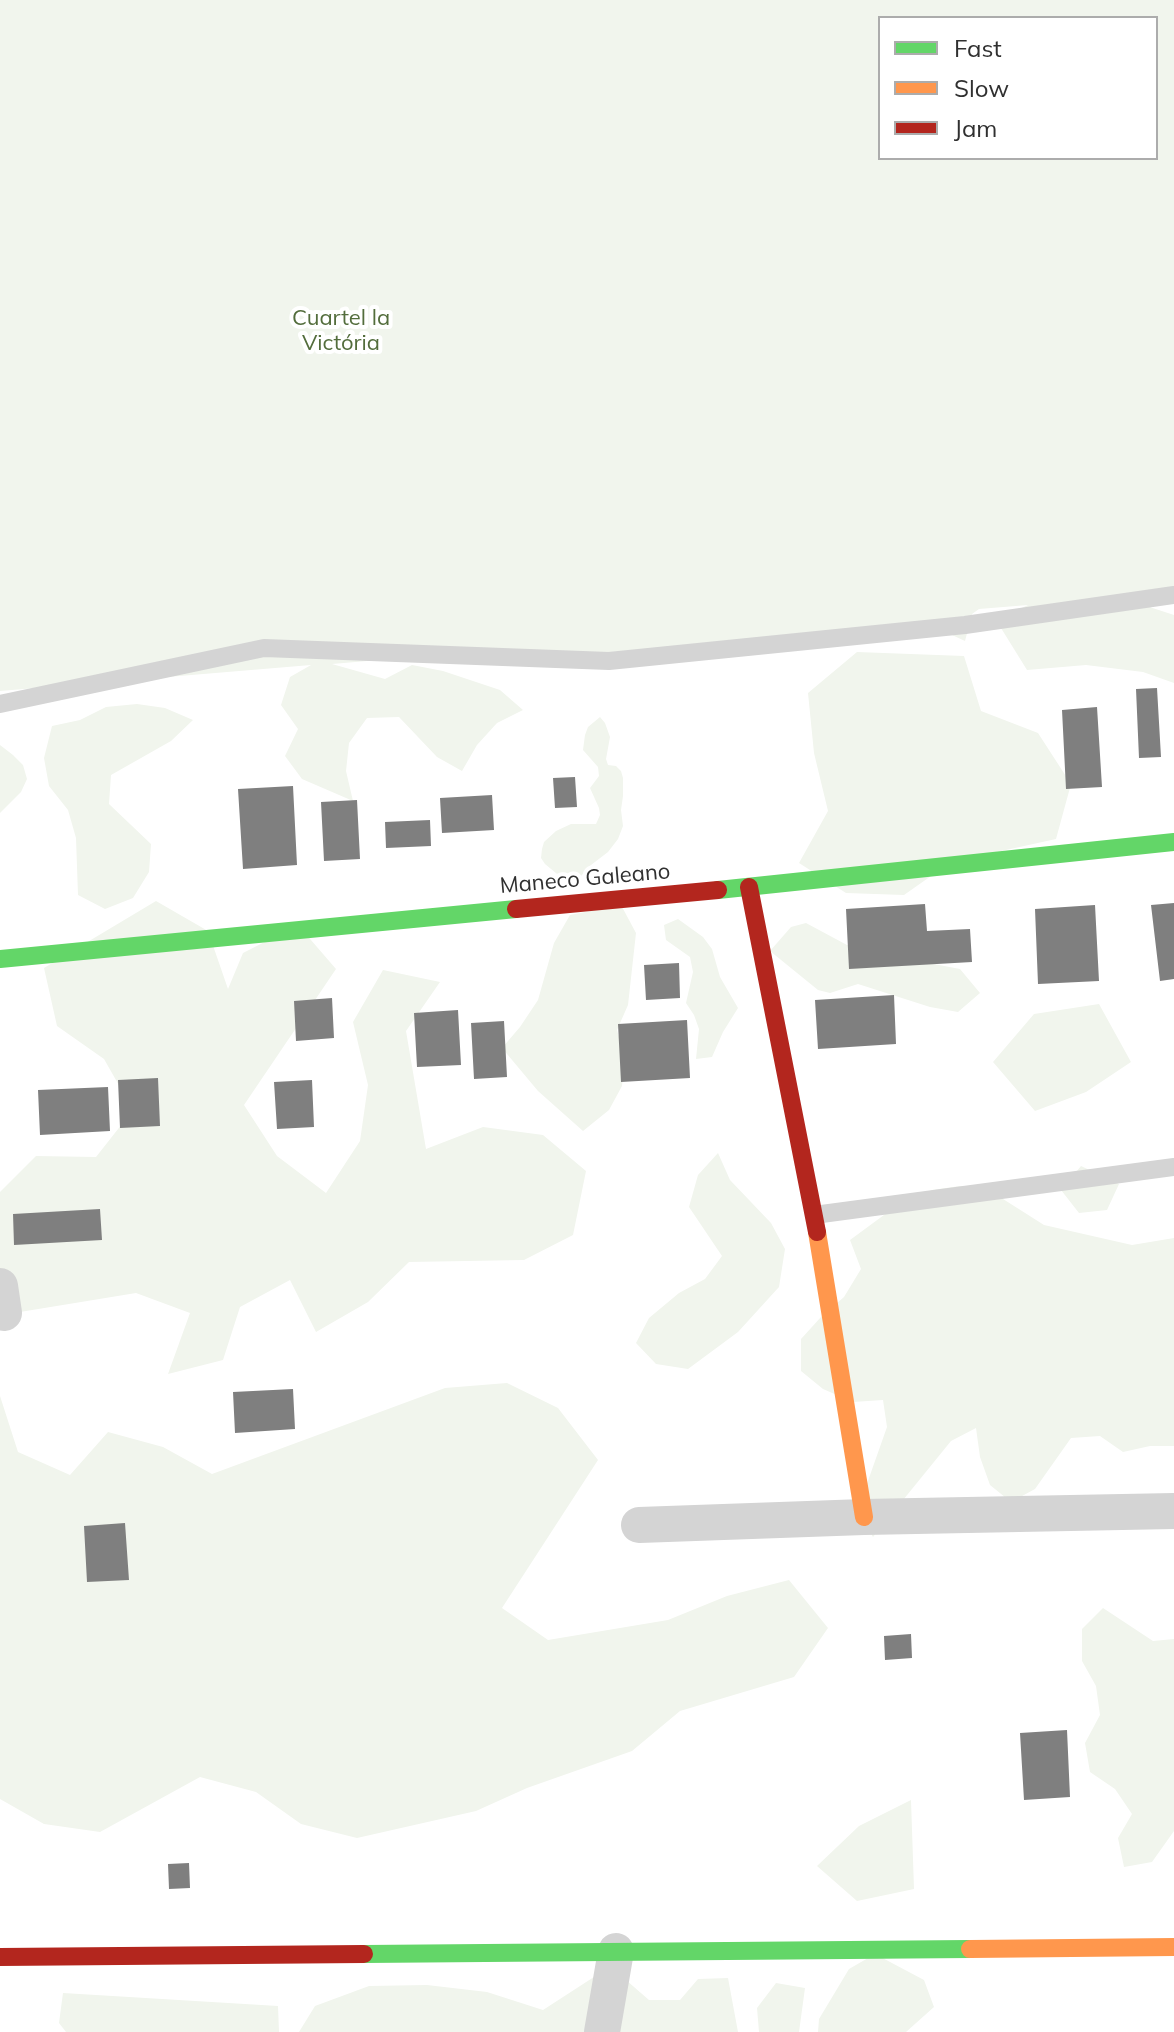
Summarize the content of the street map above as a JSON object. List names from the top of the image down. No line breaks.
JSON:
{"streets":{"street":["Maneco Galeano"]},"parks":["Cuartel la Victória"],"legend":["Fast","Slow","Jam"]}
